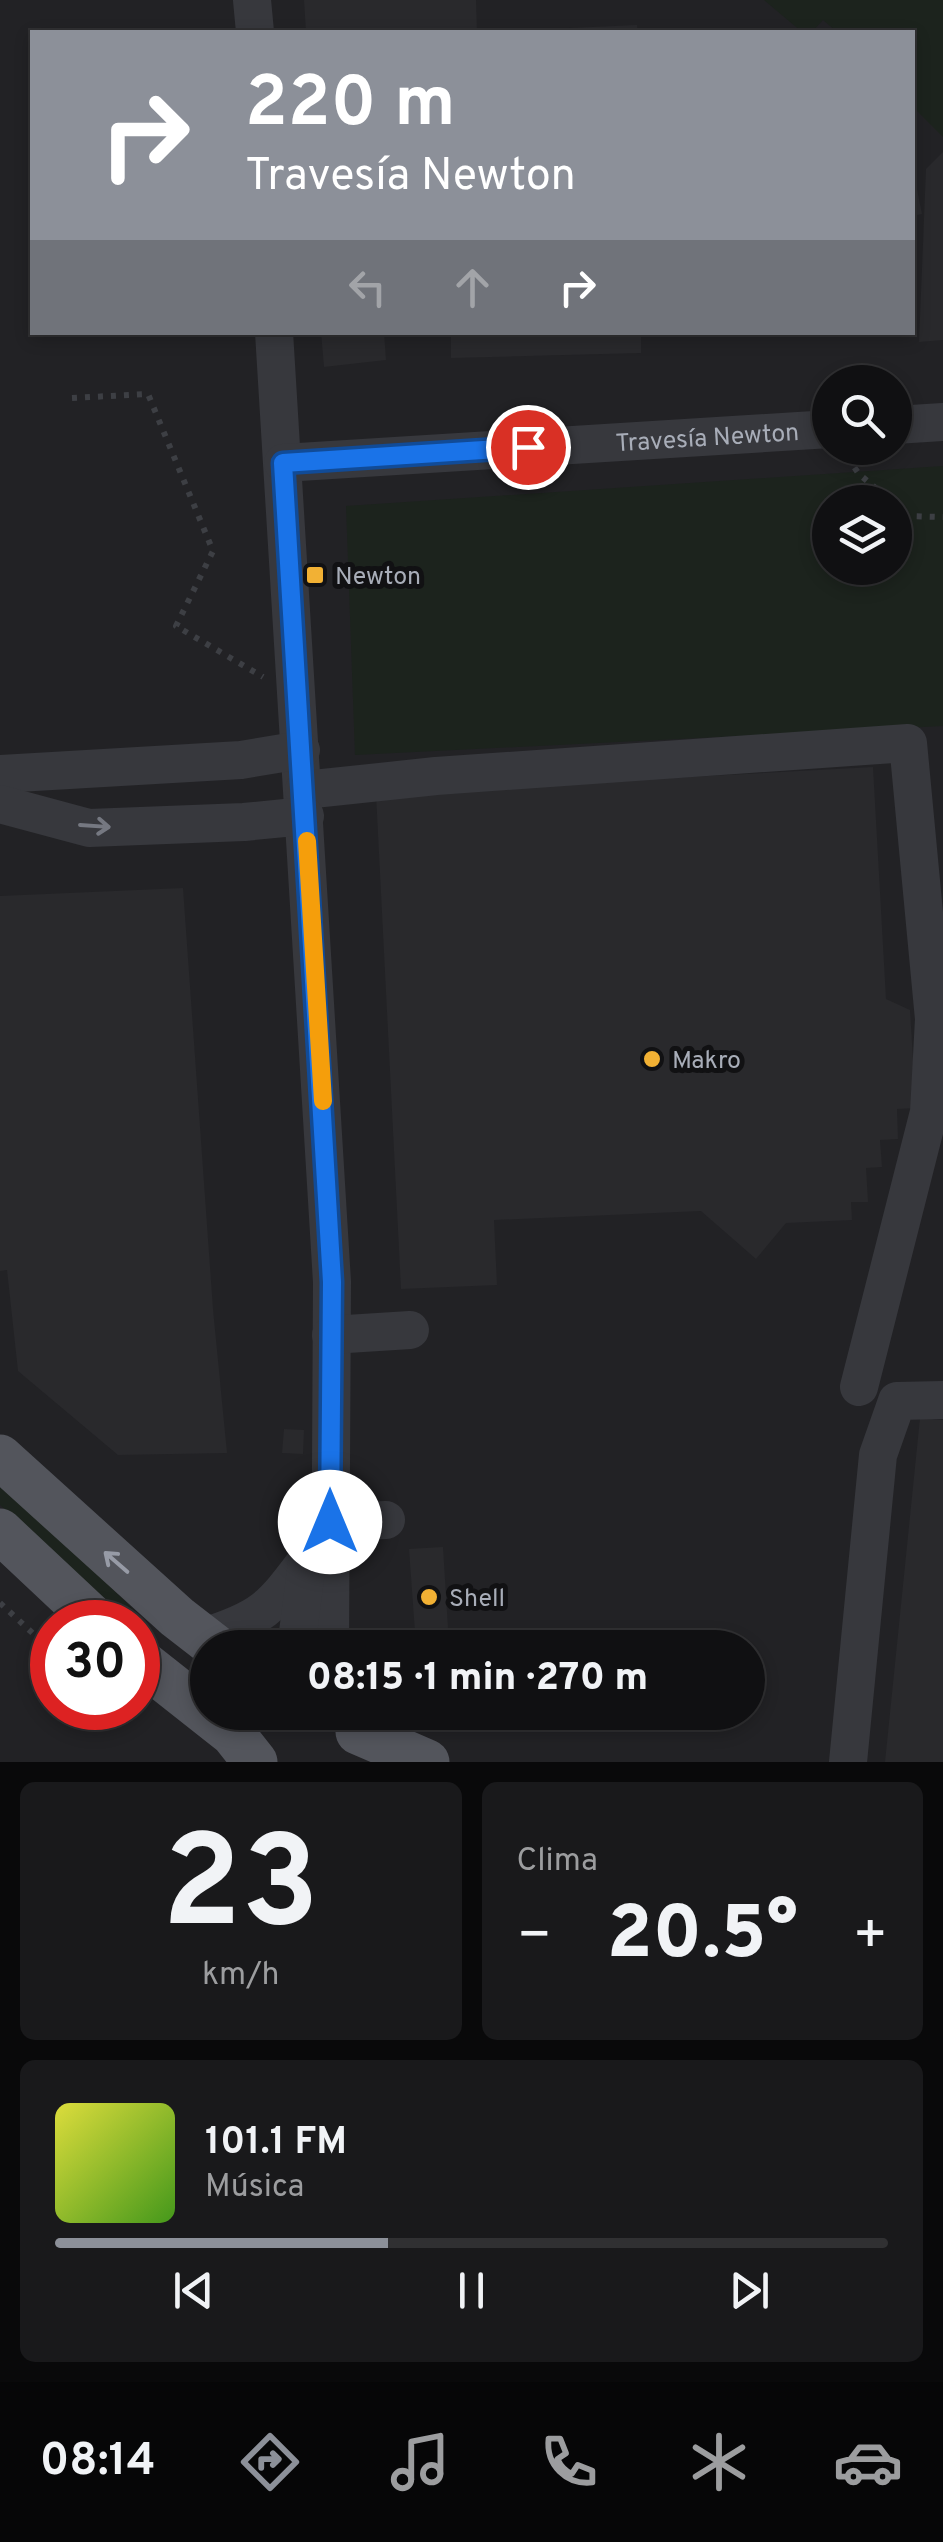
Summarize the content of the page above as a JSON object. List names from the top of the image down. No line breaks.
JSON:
{"streets":{"street":["Travesía Newton"]},"places":{"transit":["Newton"],"other":["Makro","Shell"]},"page":{"turn":["220 m","Travesía Newton"],"limit":"30","trip":"08:15 · 1 min · 270 m","tile":[["23","km/h"],"Clima"],"heat":["−","20.5°","+"],"song":["101.1 FM","Música"],"tabs":"08:14"}}
